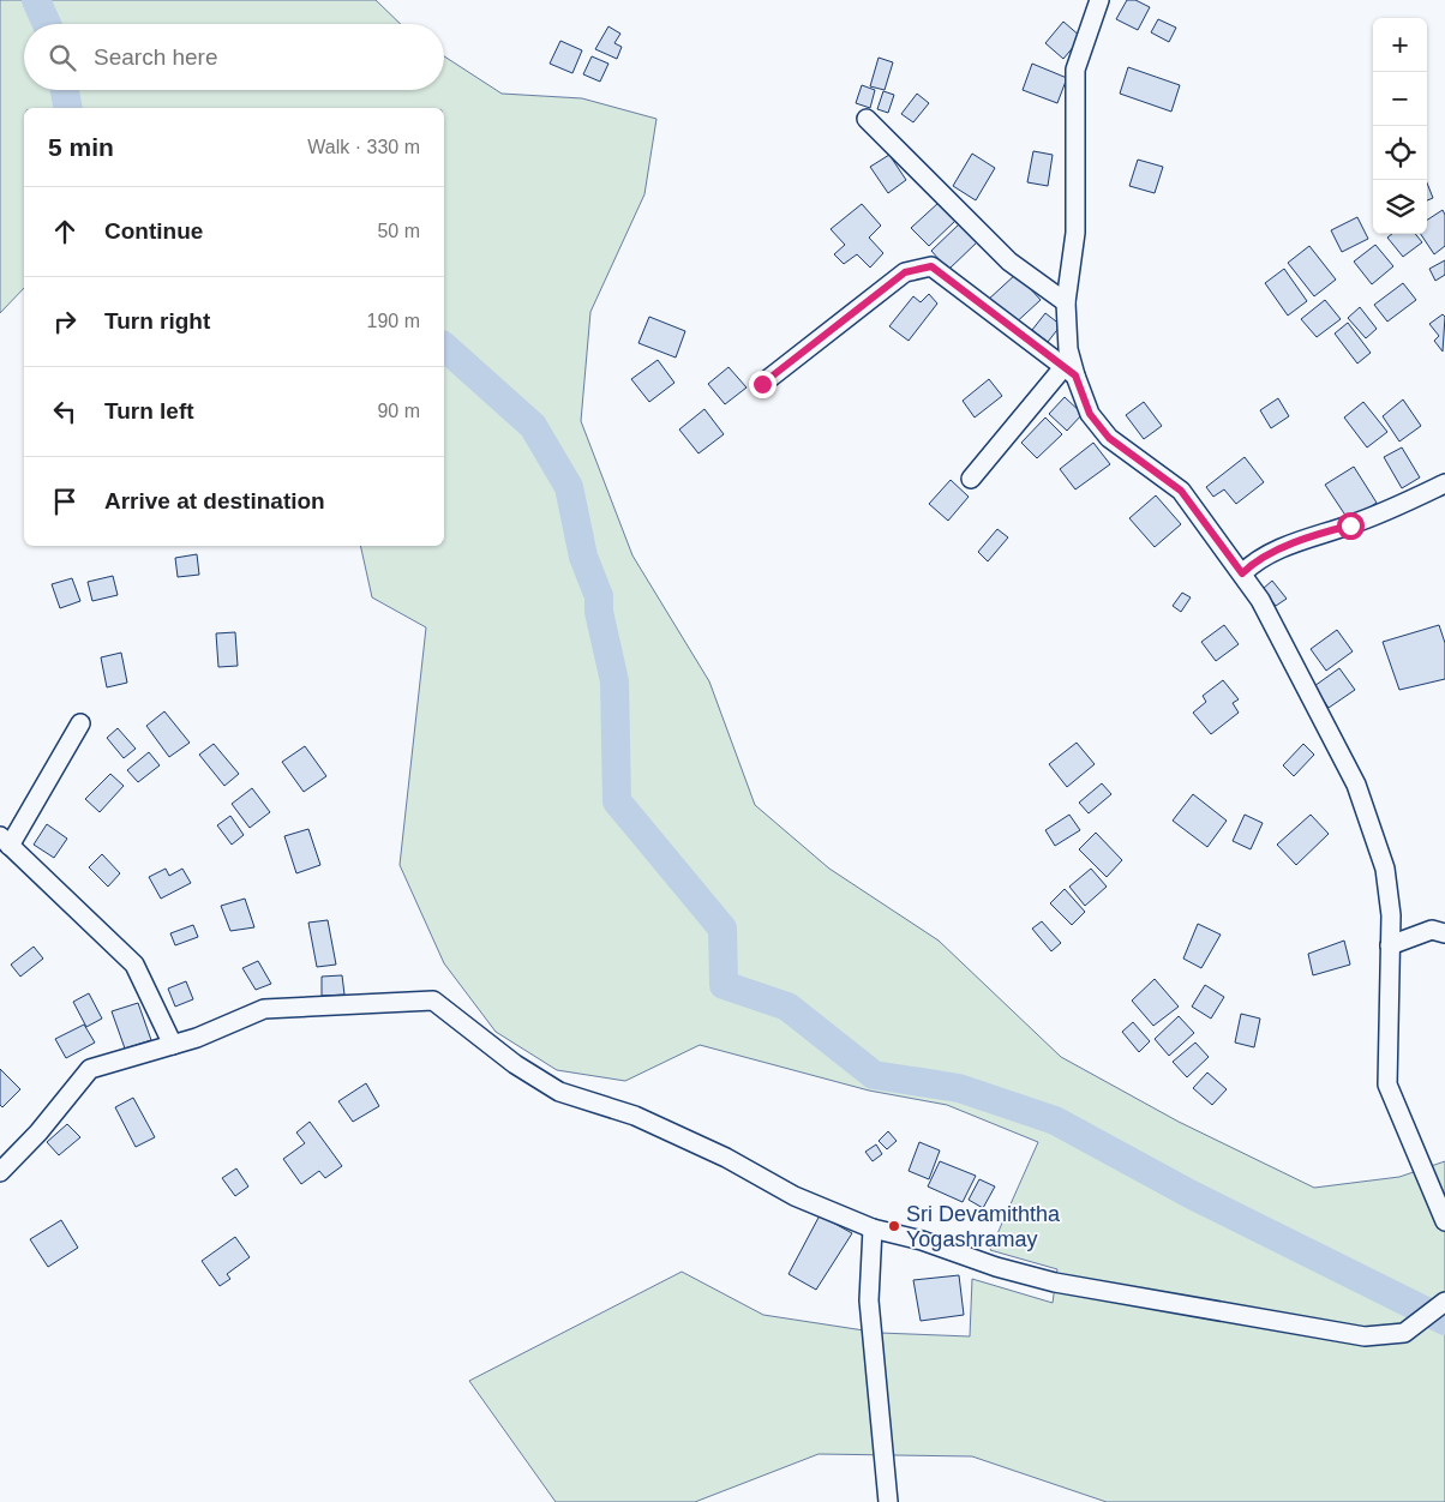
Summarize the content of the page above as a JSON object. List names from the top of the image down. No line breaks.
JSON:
{"places":["Sri Devamiththa Yogashramay"],"page":{"map_buttons":["+","−"],"search":"Search here","heading":["5 min","Walk · 330 m"],"list":[["Continue","50 m"],["Turn right","190 m"],["Turn left","90 m"],"Arrive at destination"]}}
